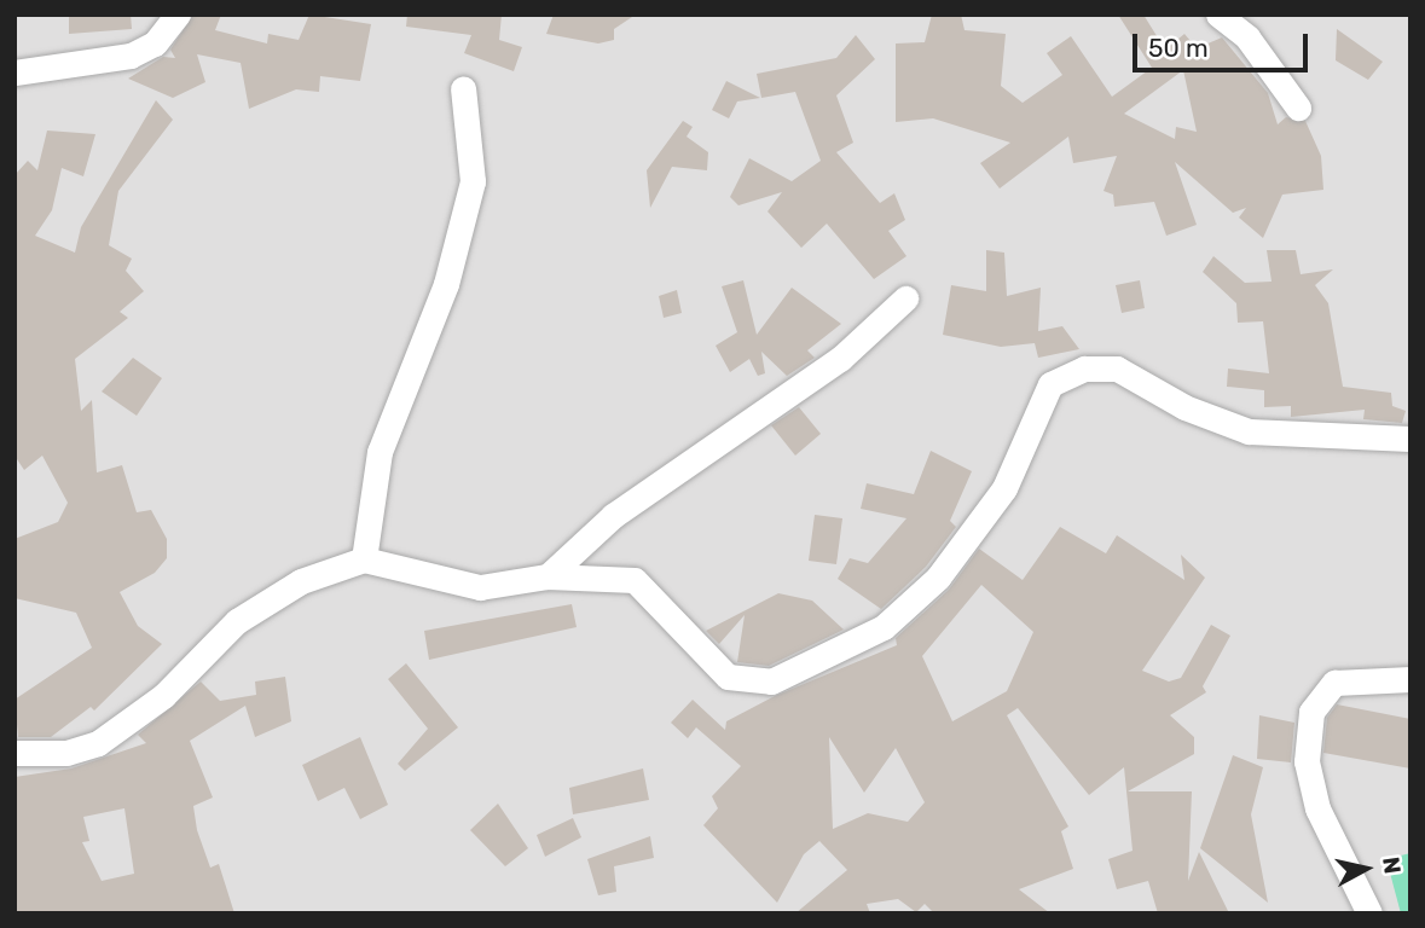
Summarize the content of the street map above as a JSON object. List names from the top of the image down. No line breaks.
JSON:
{"scale_bar":"50 m","north":"right"}
